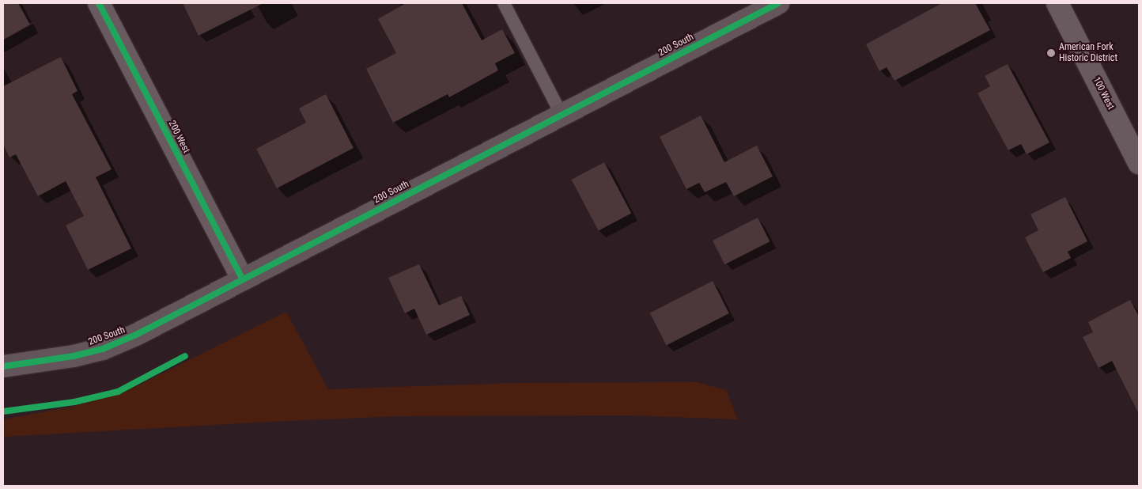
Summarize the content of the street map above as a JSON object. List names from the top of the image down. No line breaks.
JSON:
{"streets":{"street":["200 South","100 West","200 West"]},"crossings":[["200 South","200 West"]],"places":["American Fork Historic District"]}
